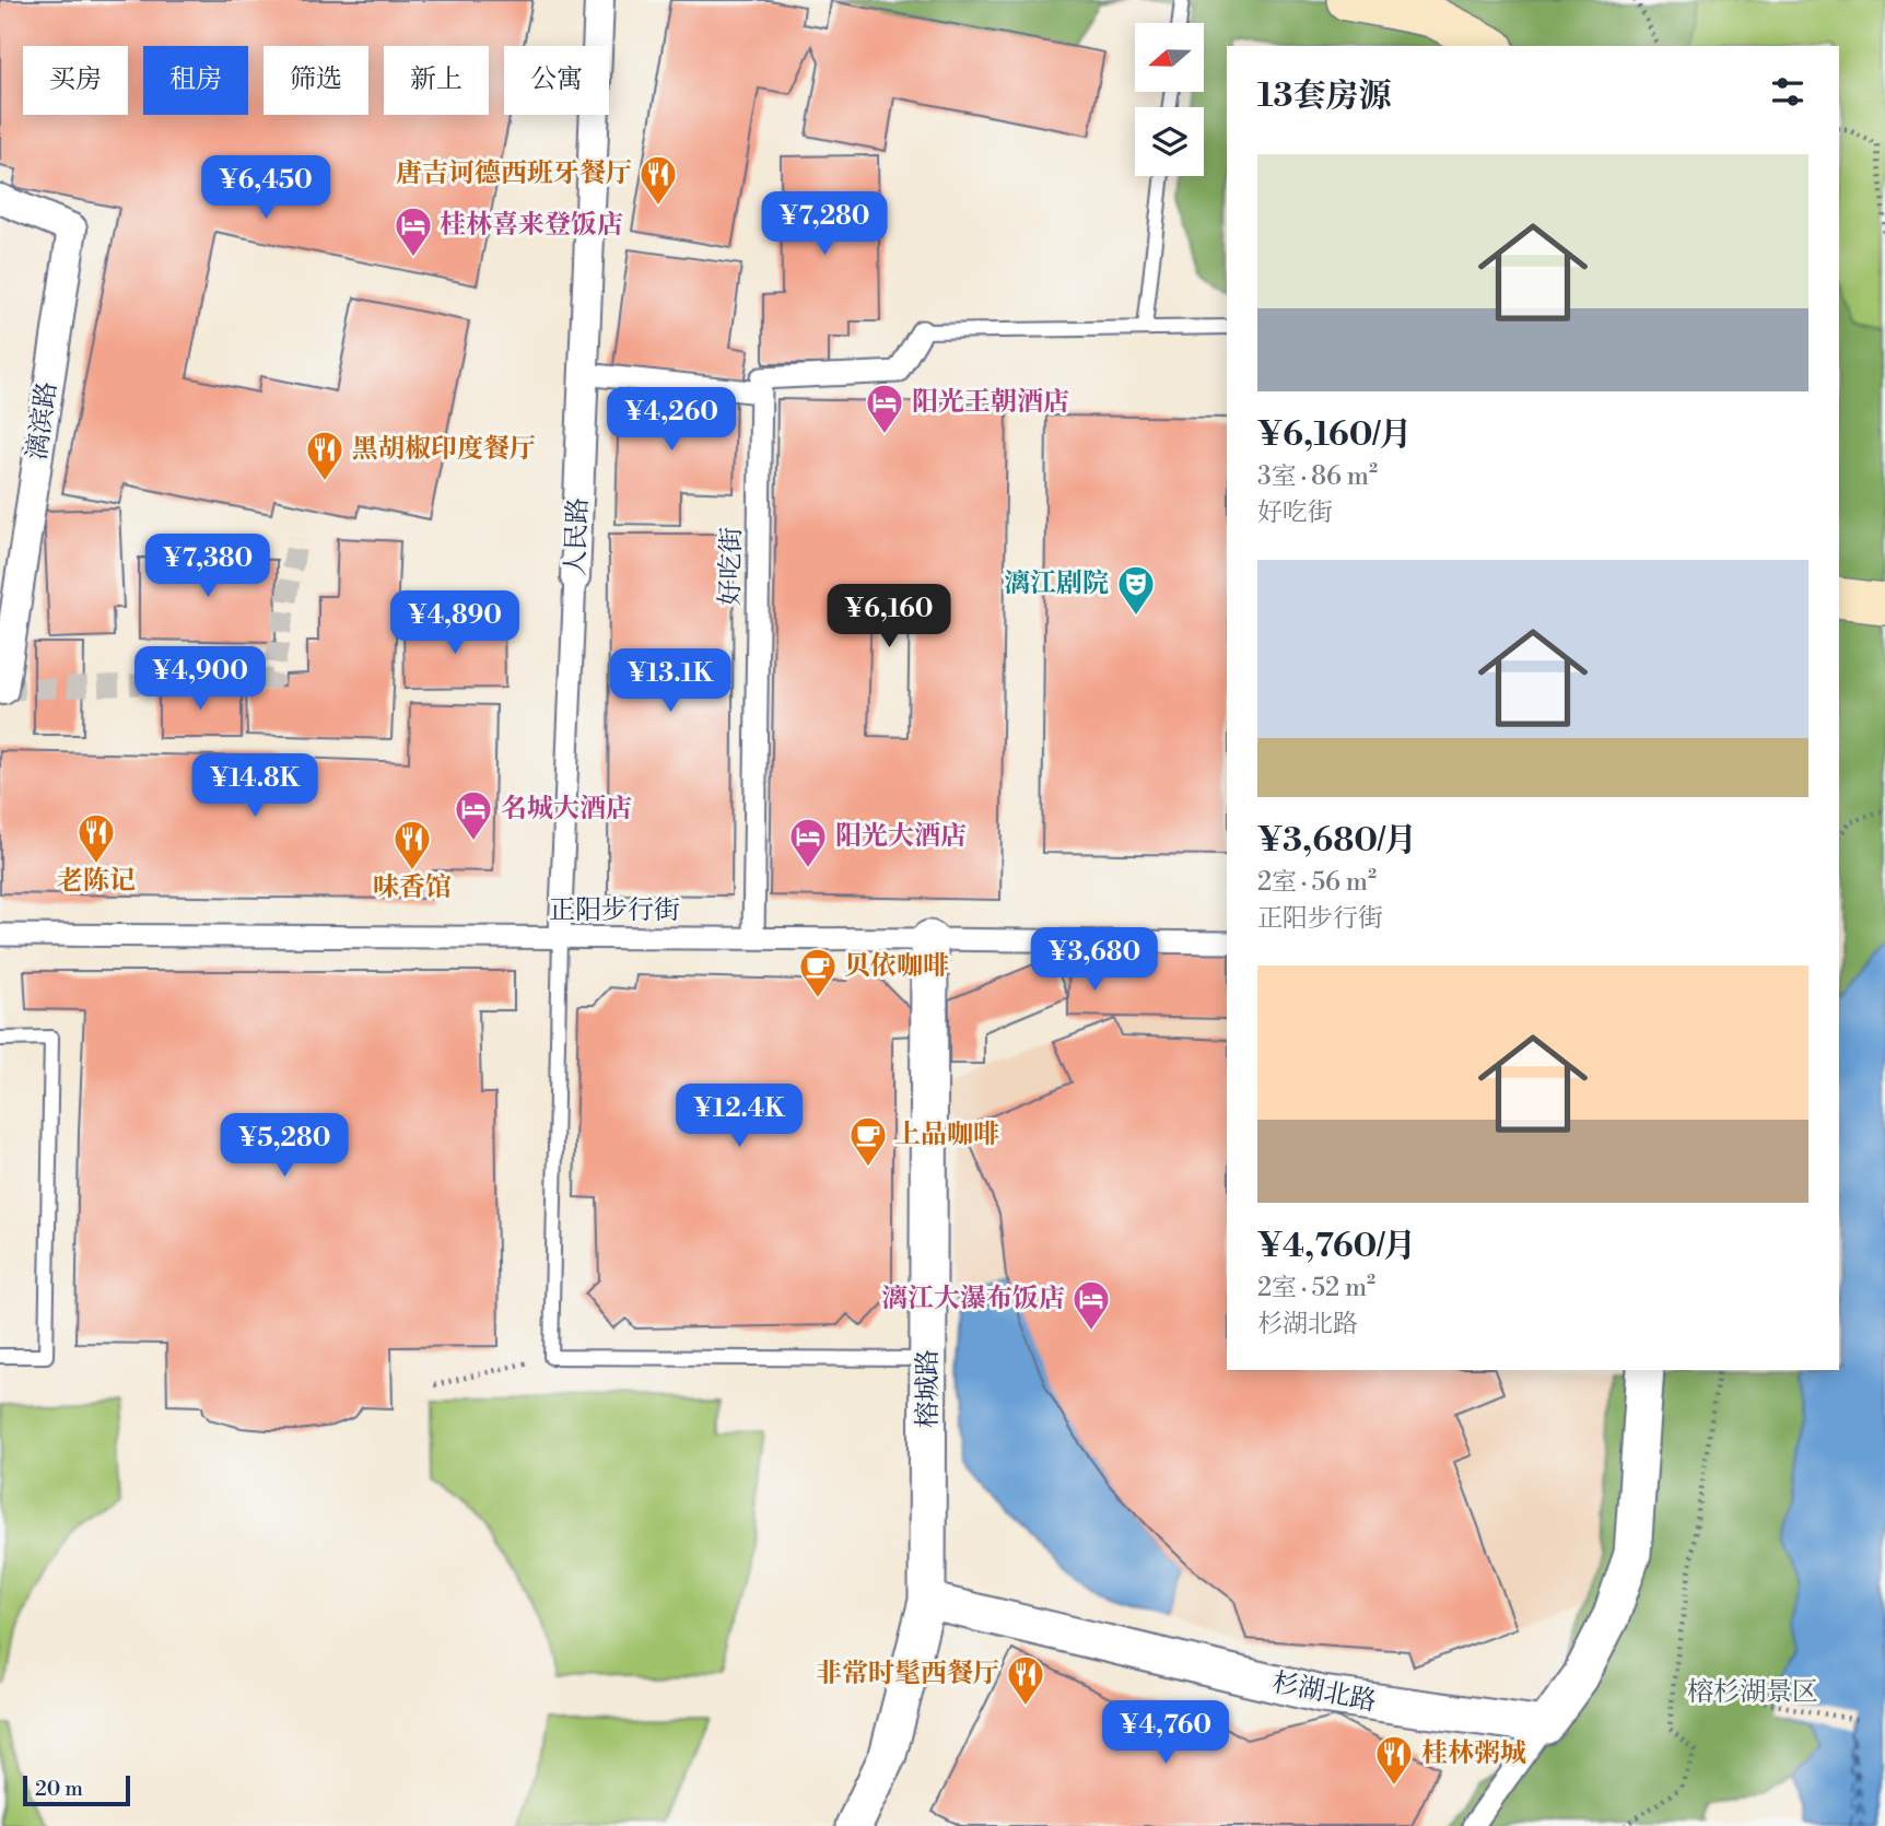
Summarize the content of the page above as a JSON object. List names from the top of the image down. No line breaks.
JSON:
{"streets":{"street":["漓滨路","人民路","好吃街","正阳步行街","榕城路","杉湖北路"]},"crossings":[["人民路","正阳步行街"],["好吃街","正阳步行街"],["正阳步行街","榕城路"],["榕城路","杉湖北路"]],"parks":["榕杉湖景区"],"places":{"restaurant":["唐吉诃德西班牙餐厅","黑胡椒印度餐厅","老陈记","味香馆","非常时髦西餐厅","桂林粥城"],"hotel":["桂林喜来登饭店","阳光王朝酒店","名城大酒店","阳光大酒店","漓江大瀑布饭店"],"theatre":["漓江剧院"],"cafe":["贝依咖啡","上品咖啡"]},"scale_bar":"20 m","north":"left","page":{"chip":["买房","租房","筛选","新上","公寓"],"heading":"13套房源","list":[{"name":"¥6,160/月","note":"3室 · 86 m² · 好吃街"},{"name":"¥3,680/月","note":"2室 · 56 m² · 正阳步行街"},{"name":"¥4,760/月","note":"2室 · 52 m² · 杉湖北路"}],"price":["¥6,450","¥7,280","¥4,260","¥7,380","¥6,160","¥4,890","¥4,900","¥13.1K","¥14.8K","¥3,680","¥12.4K","¥5,280","¥4,760"],"scale":"20 m"}}
